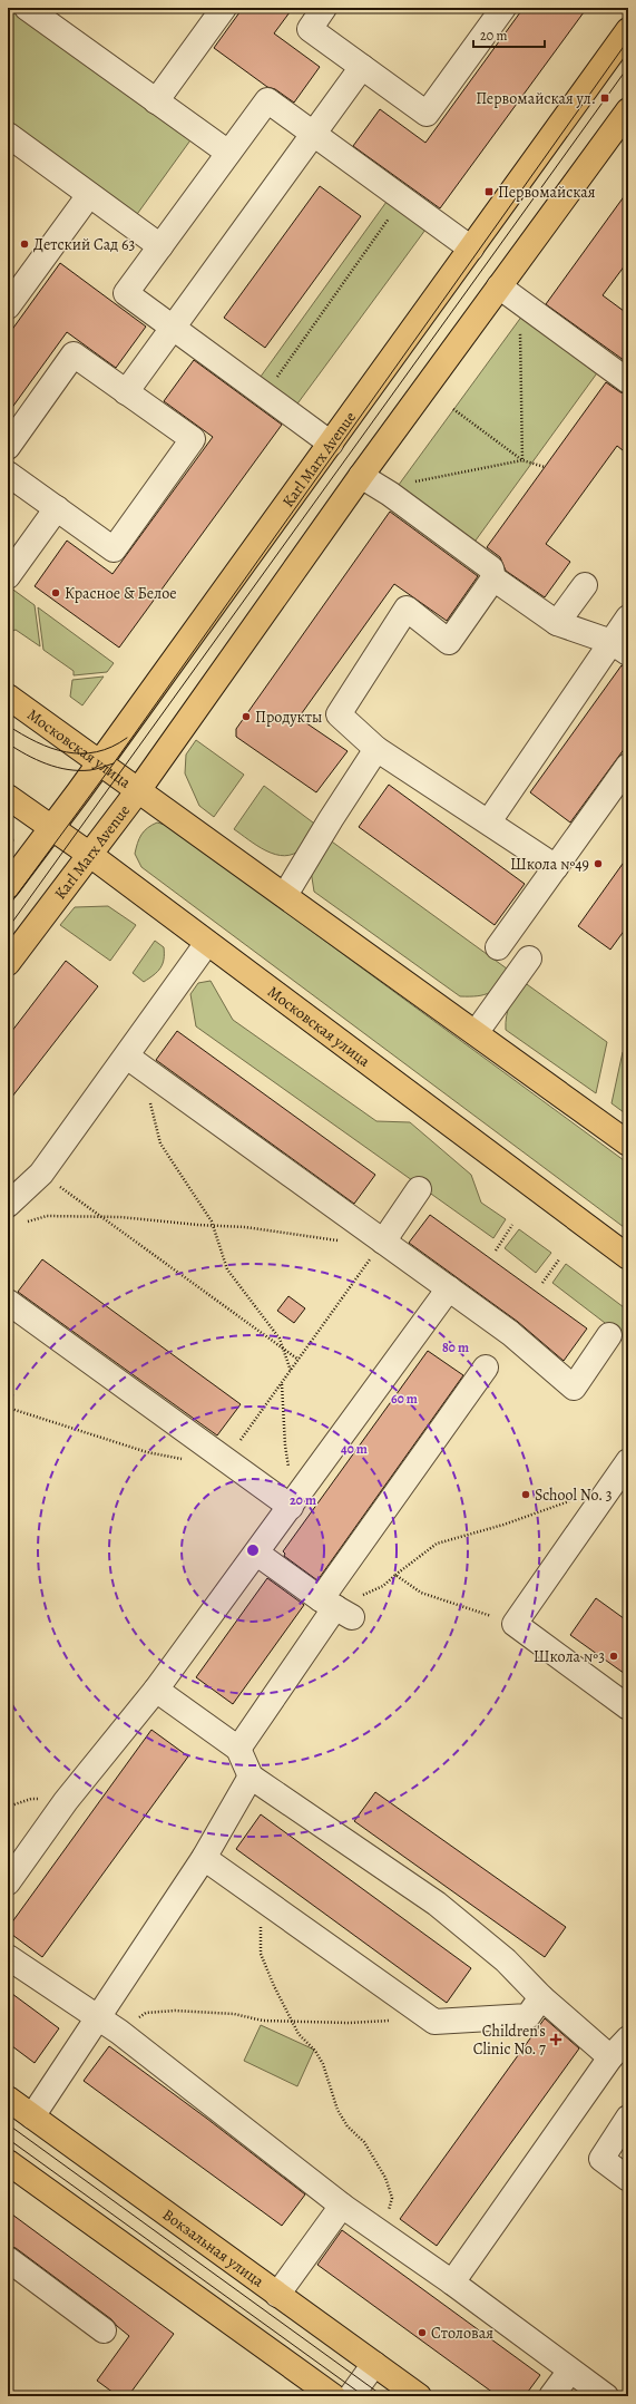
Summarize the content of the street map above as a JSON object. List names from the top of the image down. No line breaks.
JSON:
{"streets":{"main road":["Karl Marx Avenue","Московская улица","Вокзальная улица"]},"crossings":[["Karl Marx Avenue","Московская улица"]],"places":{"transit":["Первомайская ул.","Первомайская"],"other":["Детский Сад 63","Красное & Белое","Продукты","Школа №49","School No. 3","Школа №3","Столовая"],"health":["Children's Clinic No. 7"]},"scale_bar":"20 m","rings":["80 m","60 m","40 m","20 m"]}
